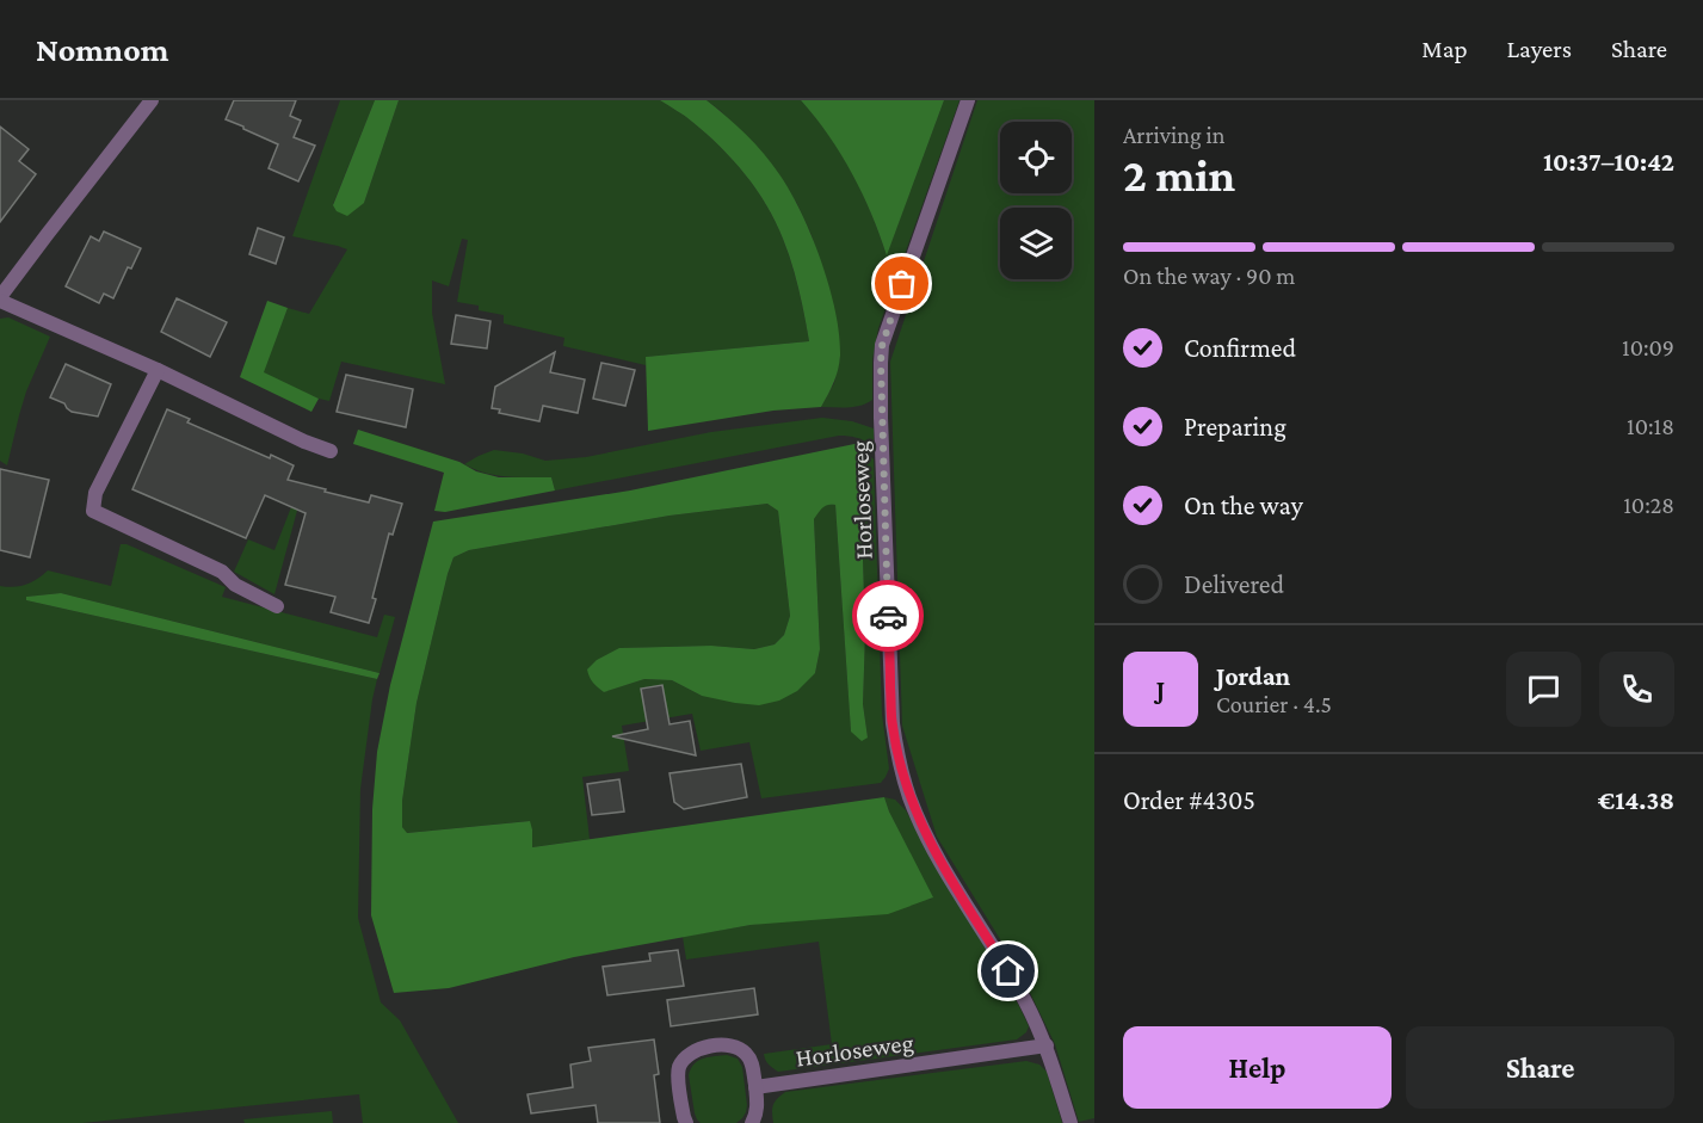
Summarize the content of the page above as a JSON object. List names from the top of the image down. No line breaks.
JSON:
{"streets":{"street":["Horloseweg"]},"page":{"header":"Nomnom","nav":["Map","Layers","Share"],"heading":["2 min","Arriving in","10:37–10:42"],"panel":["Jordan","Courier · 4.5","Order #4305","€14.38"],"bar":"On the way · 90 m","list":[["Confirmed","10:09"],["Preparing","10:18"],["On the way","10:28"],"Delivered"],"round":"J","buttons":["Help","Share"]}}
